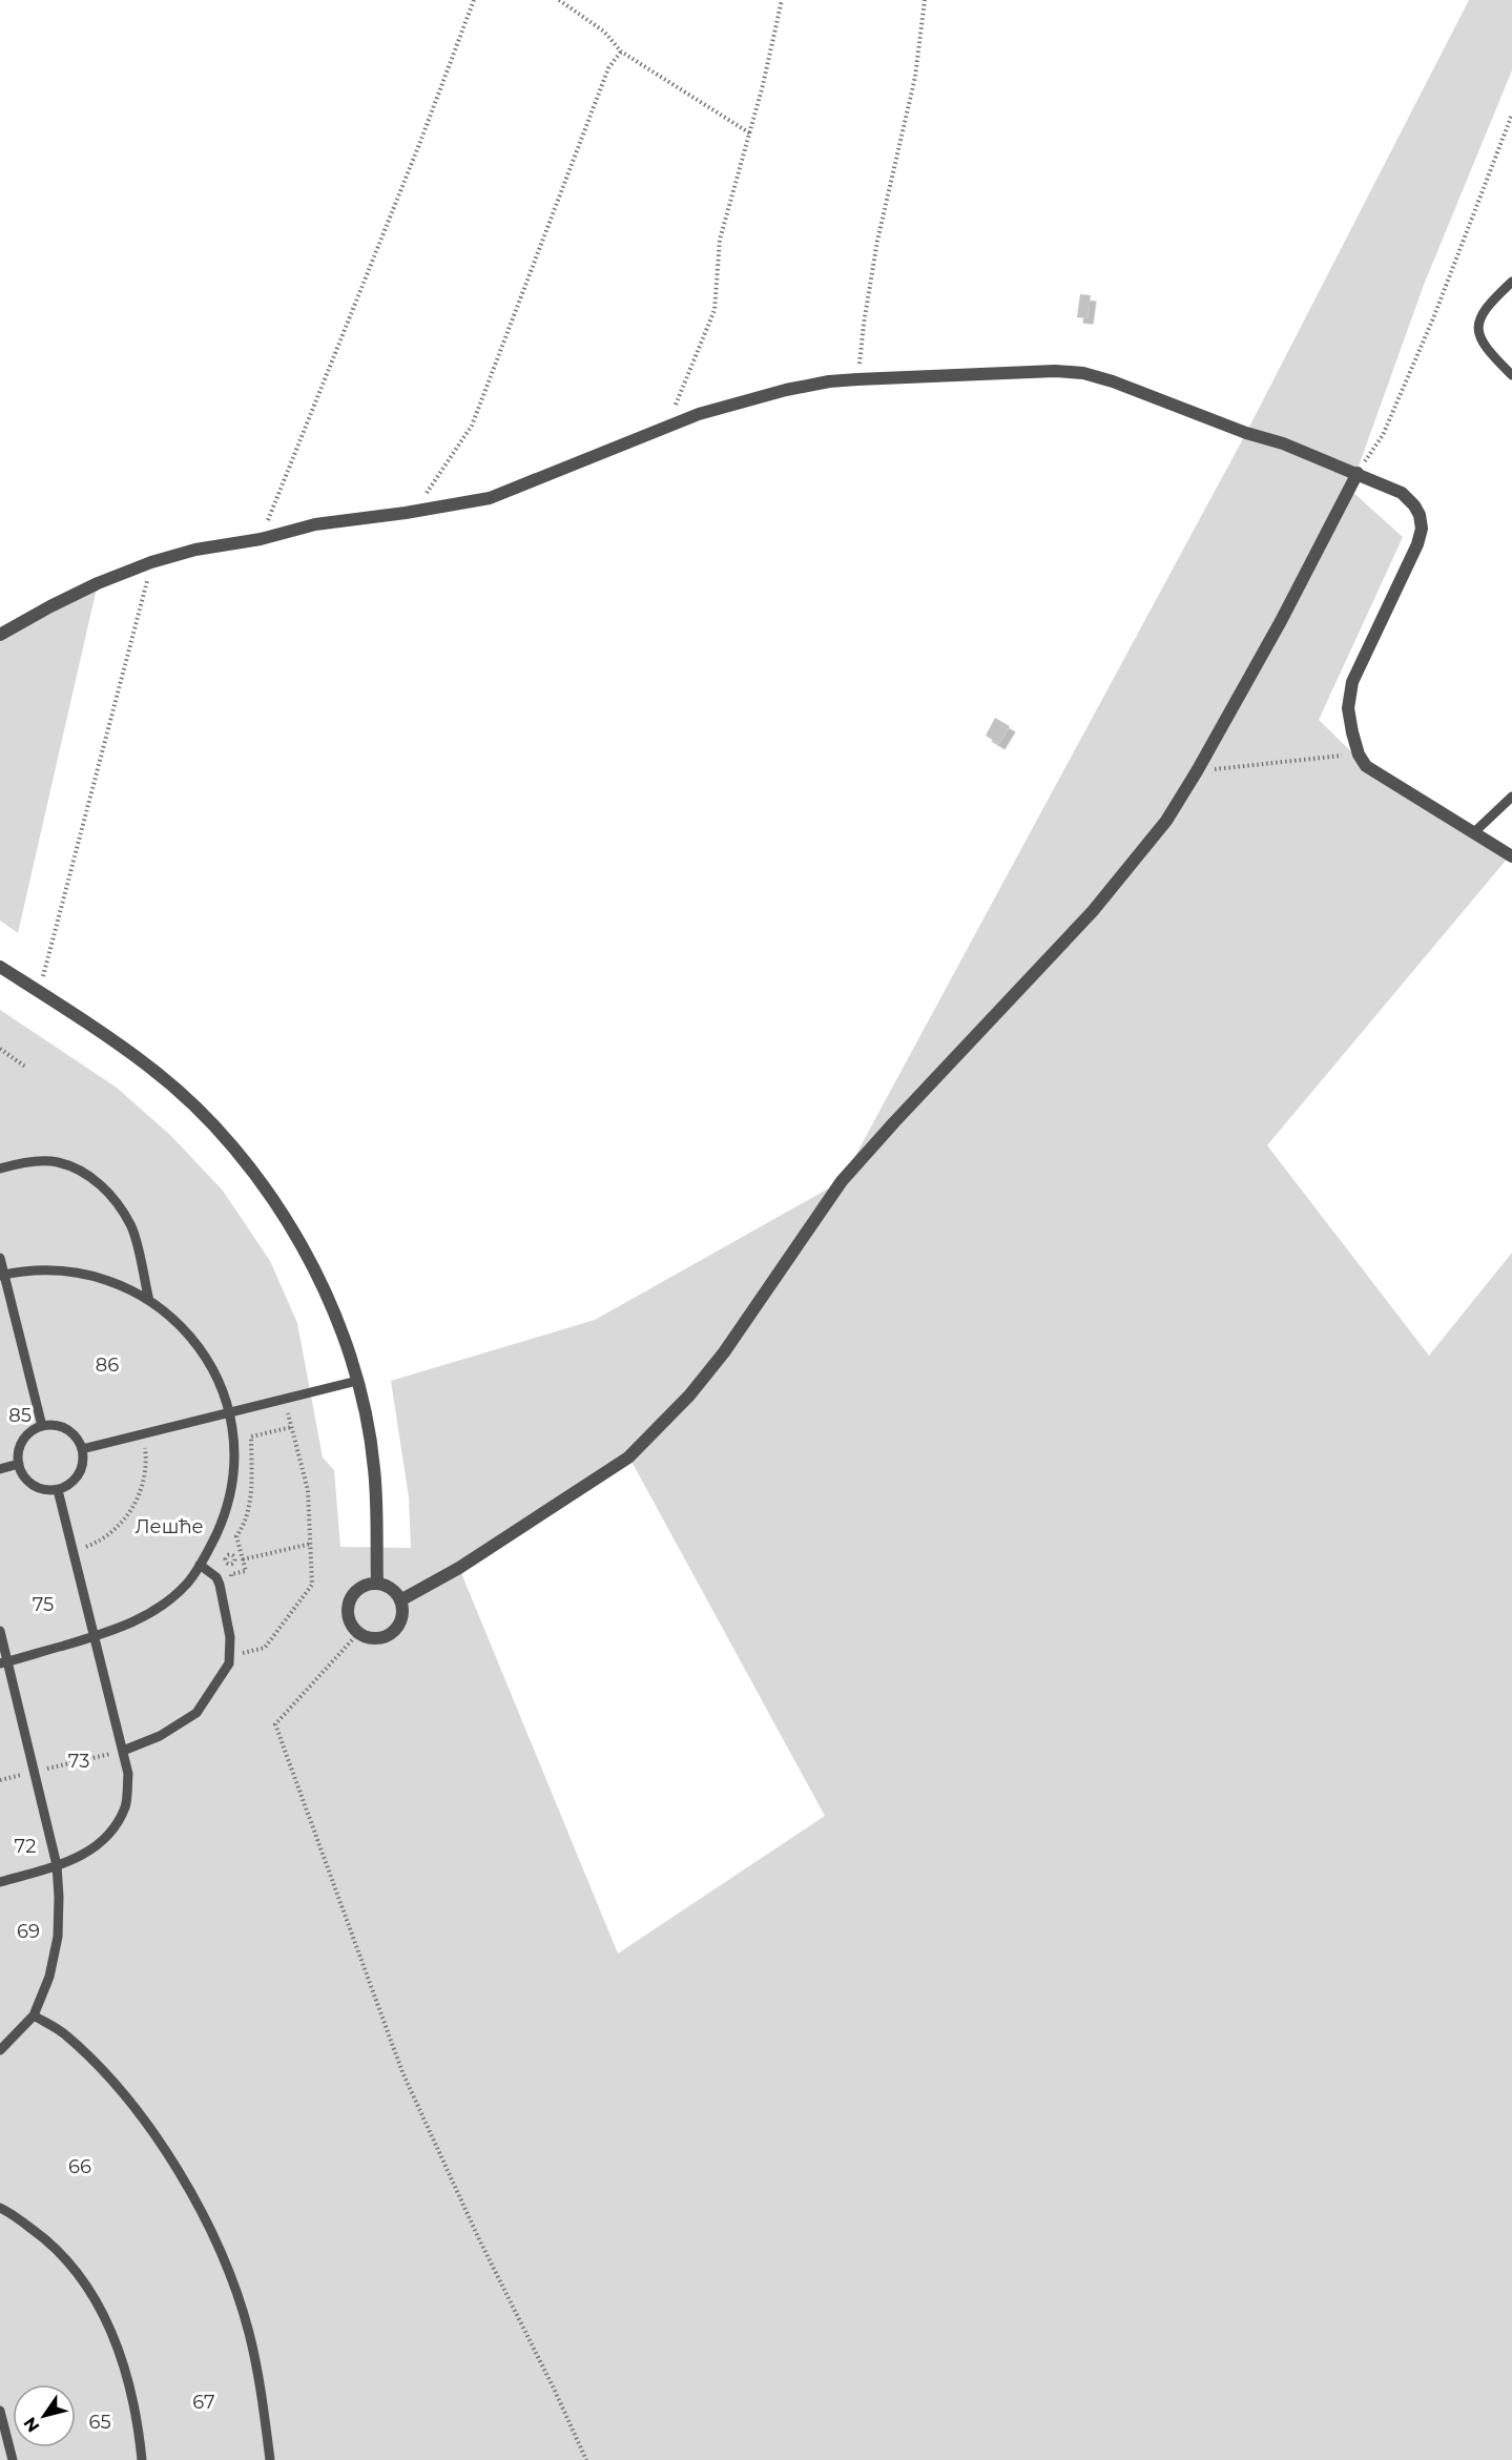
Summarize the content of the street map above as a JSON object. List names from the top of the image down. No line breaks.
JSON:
{"parks":["86","85","Лешће","75","73","72","69","66","67","65"],"north":"bottom left"}
